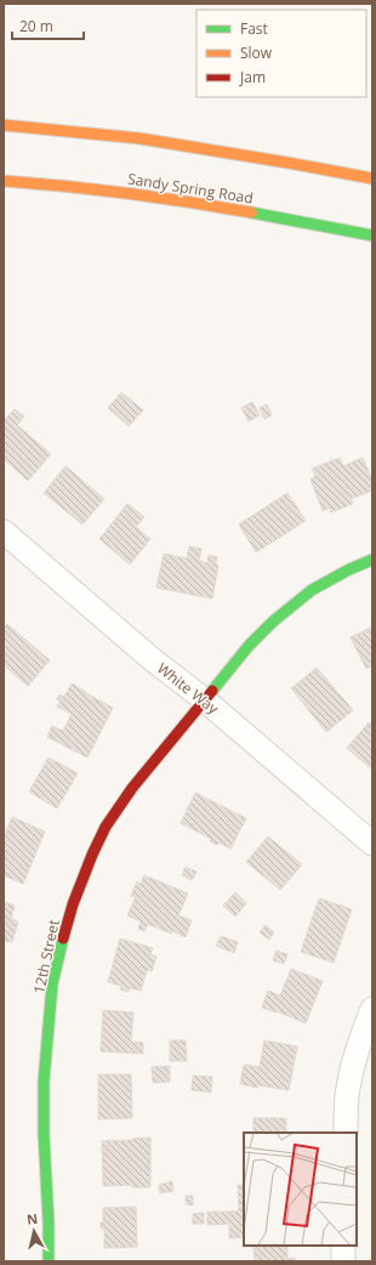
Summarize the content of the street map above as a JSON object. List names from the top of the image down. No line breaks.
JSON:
{"streets":{"street":["Sandy Spring Road","White Way","12th Street"]},"crossings":[["White Way","12th Street"]],"legend":["Fast","Slow","Jam"],"scale_bar":"20 m","north":"top"}
